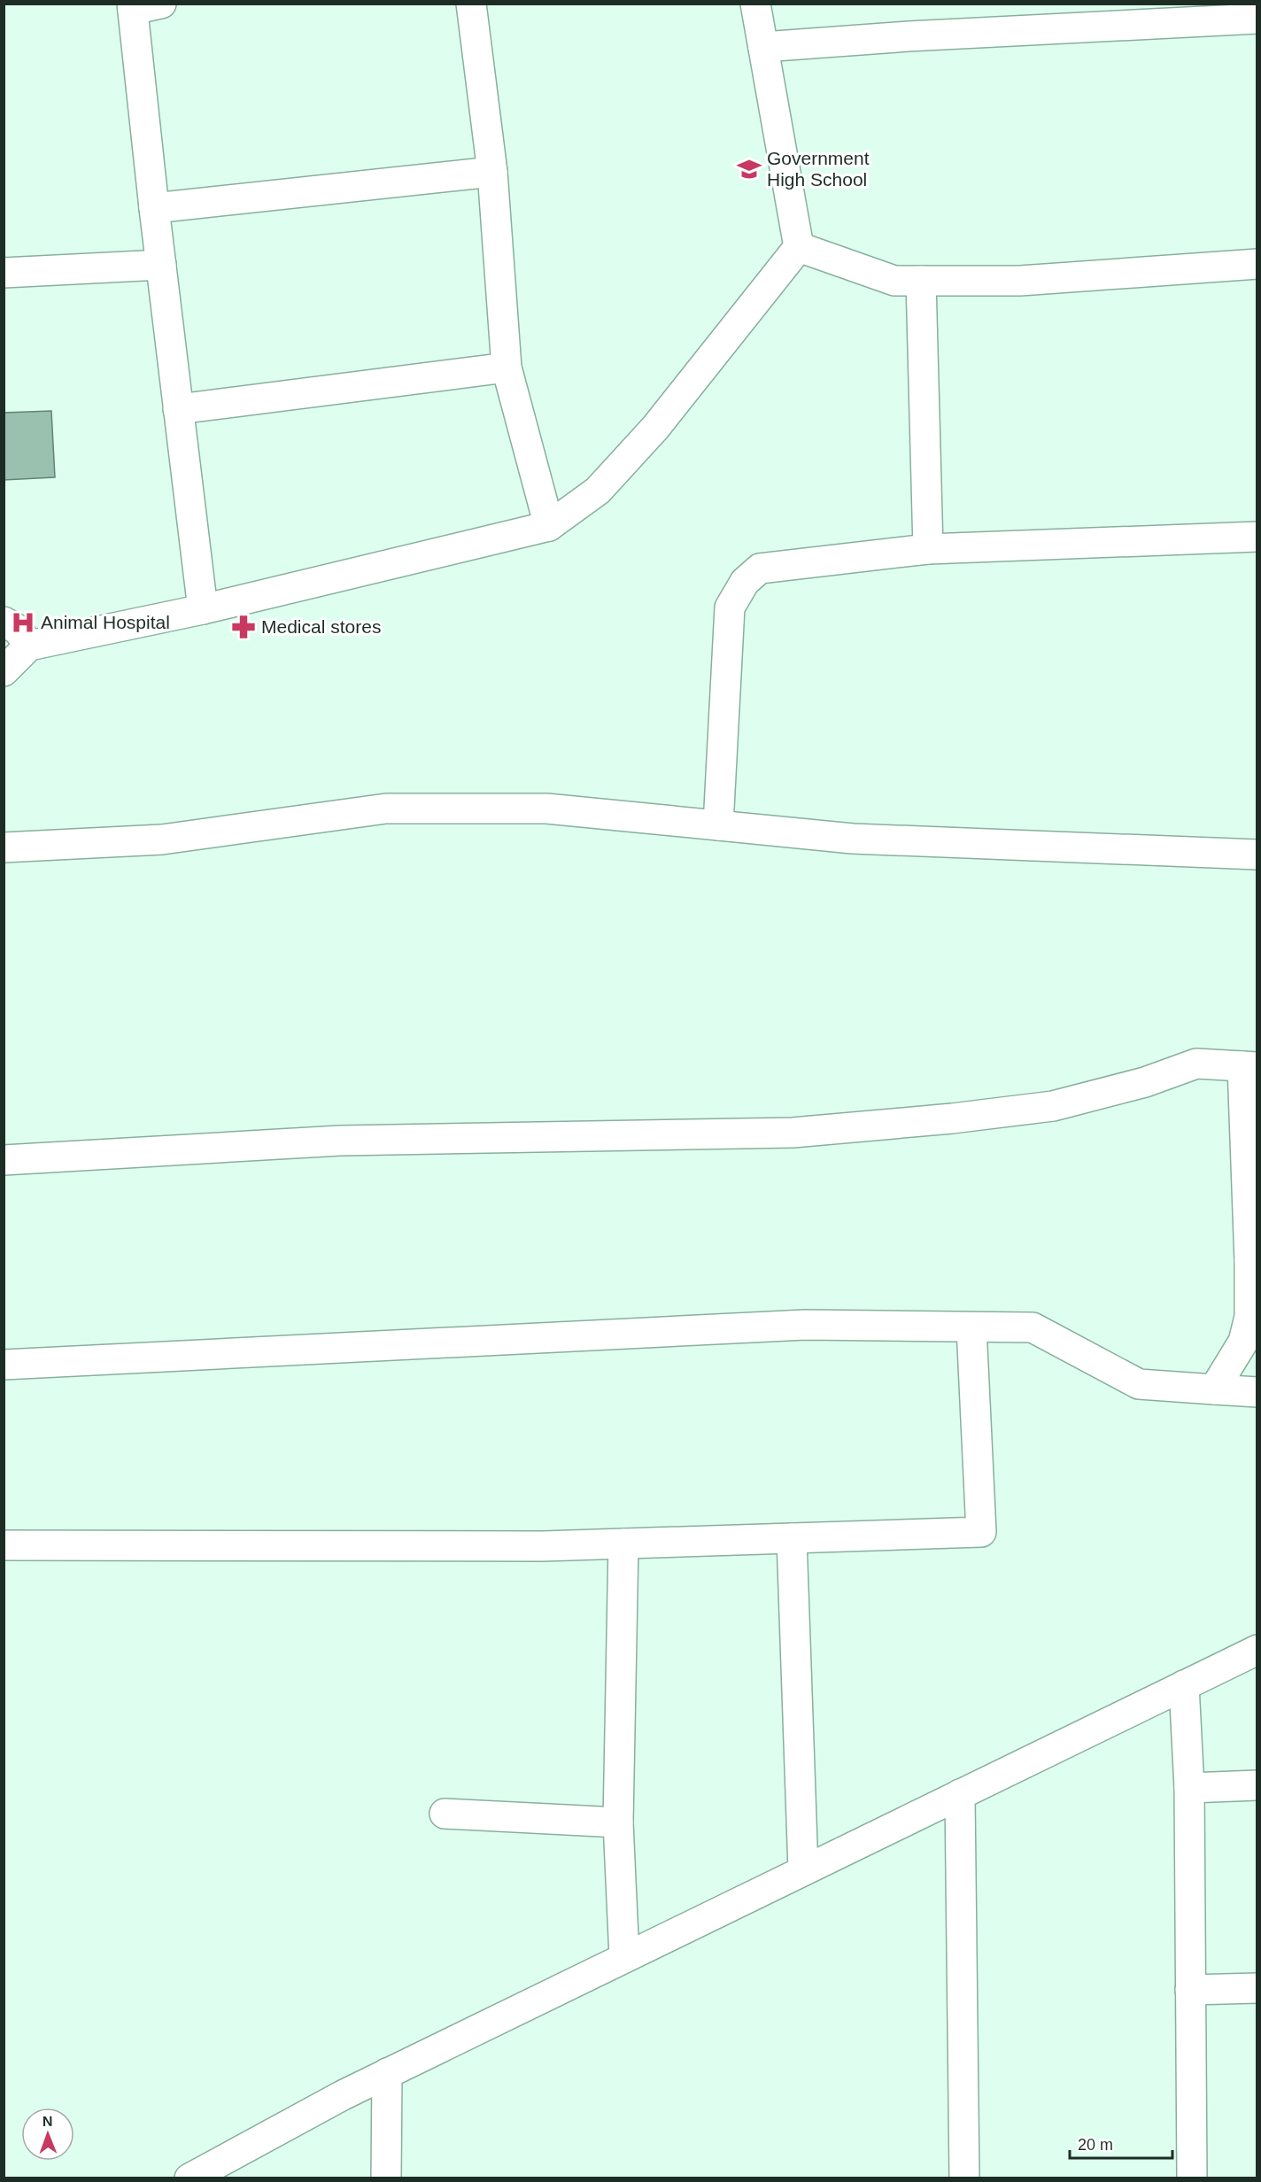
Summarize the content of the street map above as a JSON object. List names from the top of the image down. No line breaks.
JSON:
{"places":{"school or university":["Government High School"],"hospital":["Animal Hospital"],"pharmacy":["Medical stores"]},"scale_bar":"20 m","north":"top"}
